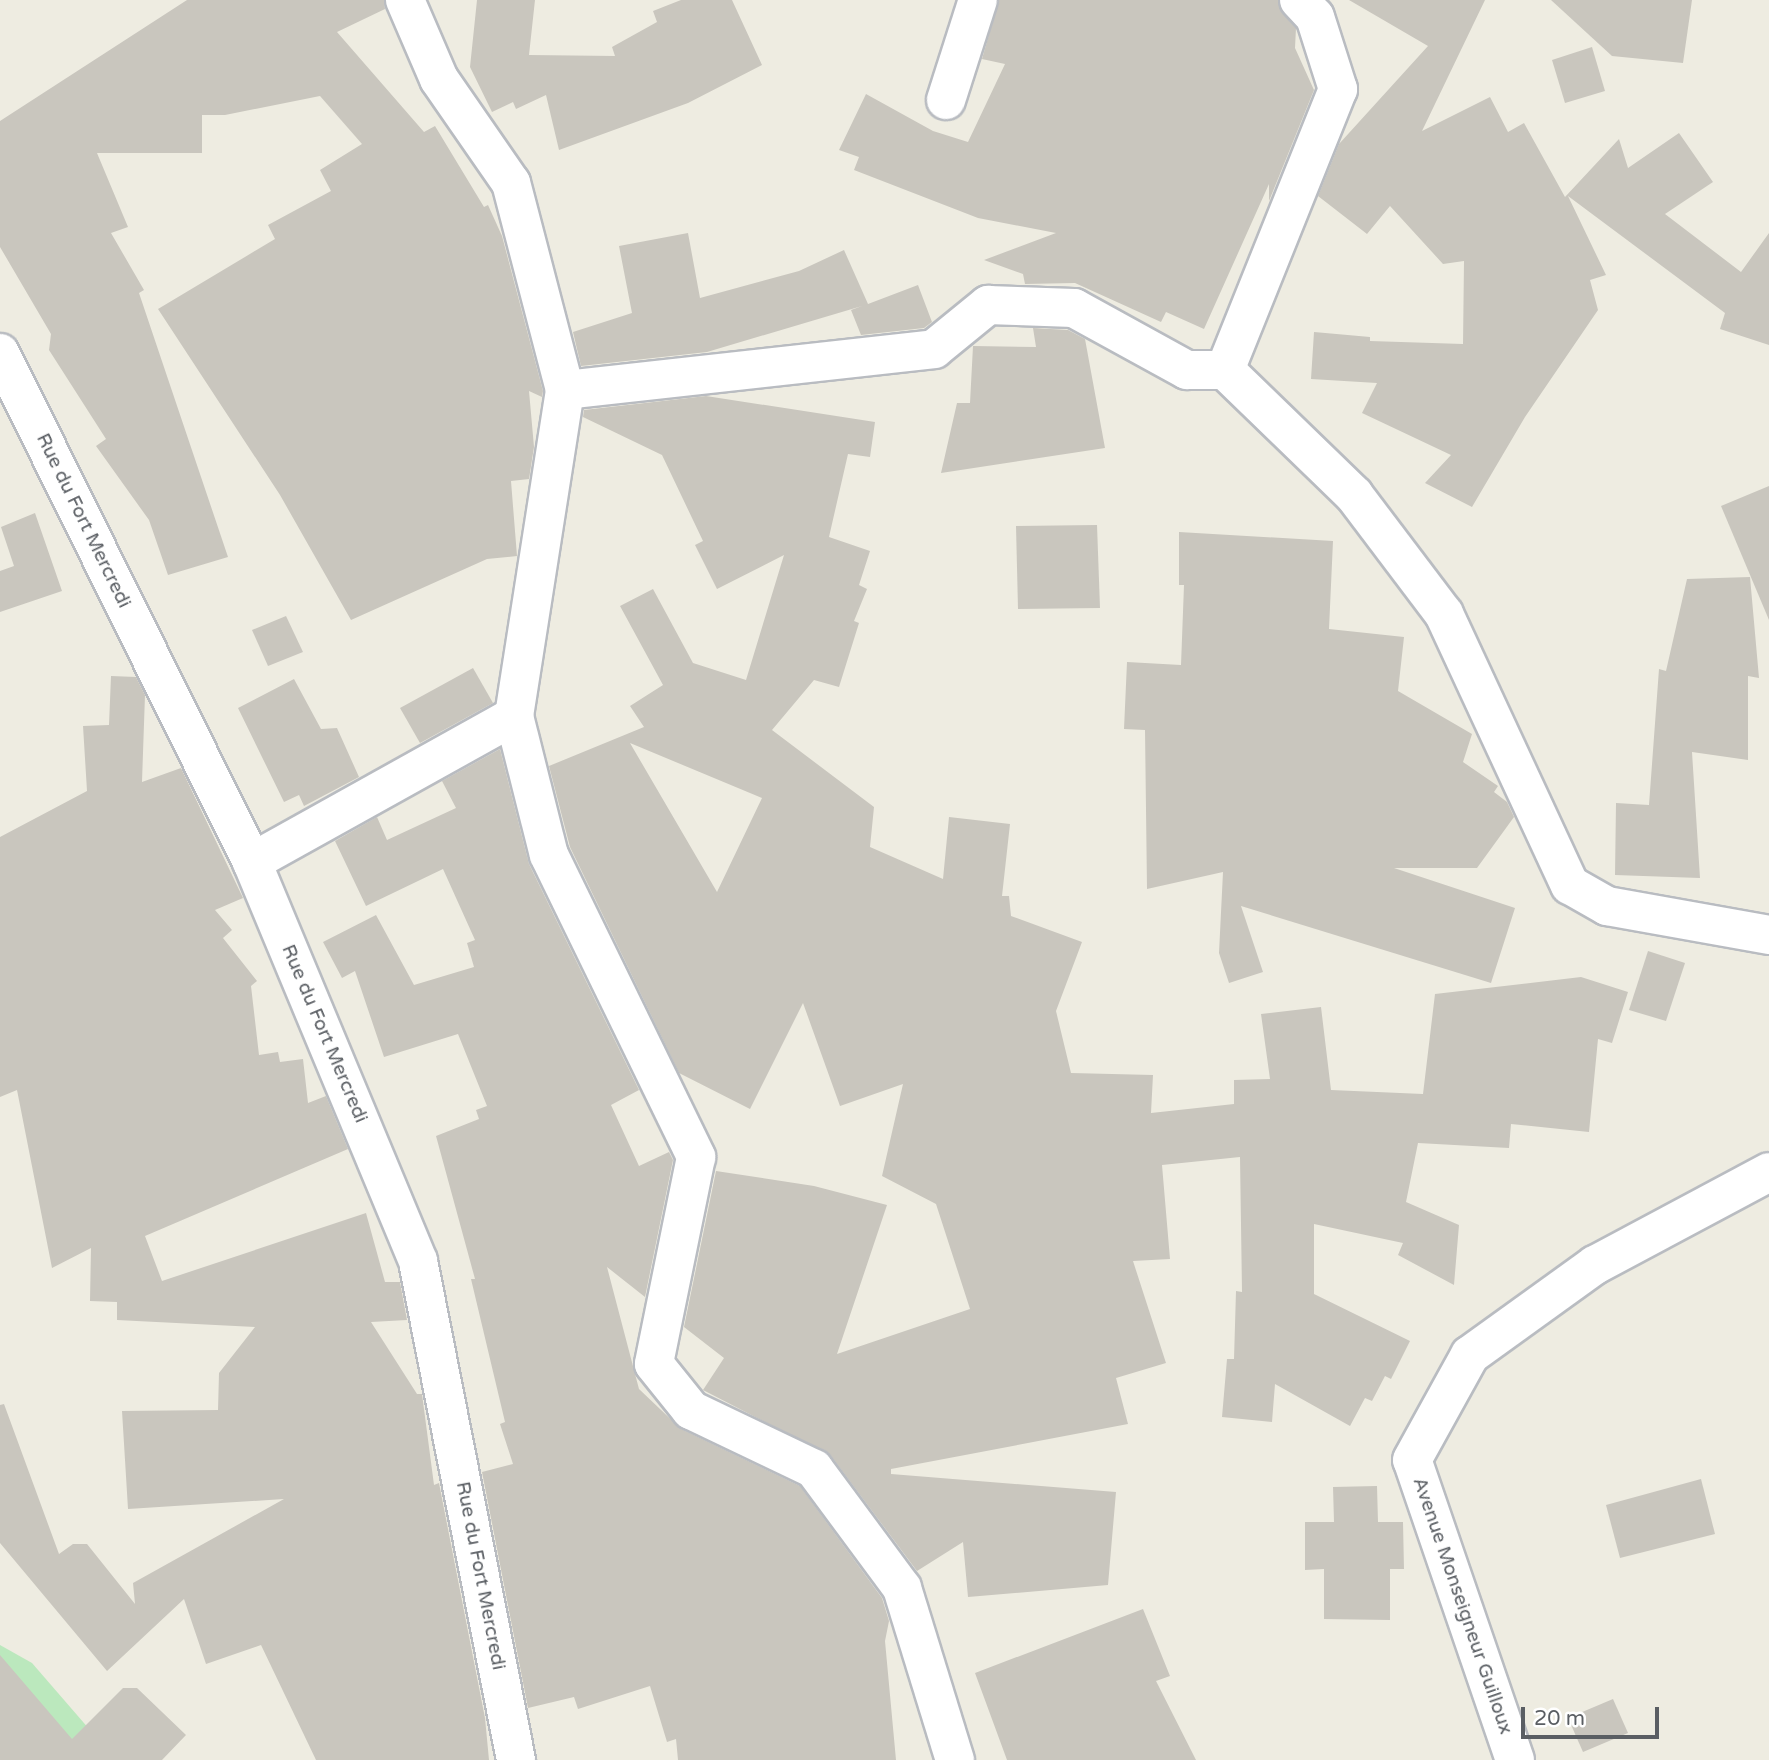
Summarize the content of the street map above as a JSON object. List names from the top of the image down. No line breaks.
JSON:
{"streets":{"street":["Rue du Fort Mercredi","Avenue Monseigneur Guilloux"]},"scale_bar":"20 m"}
